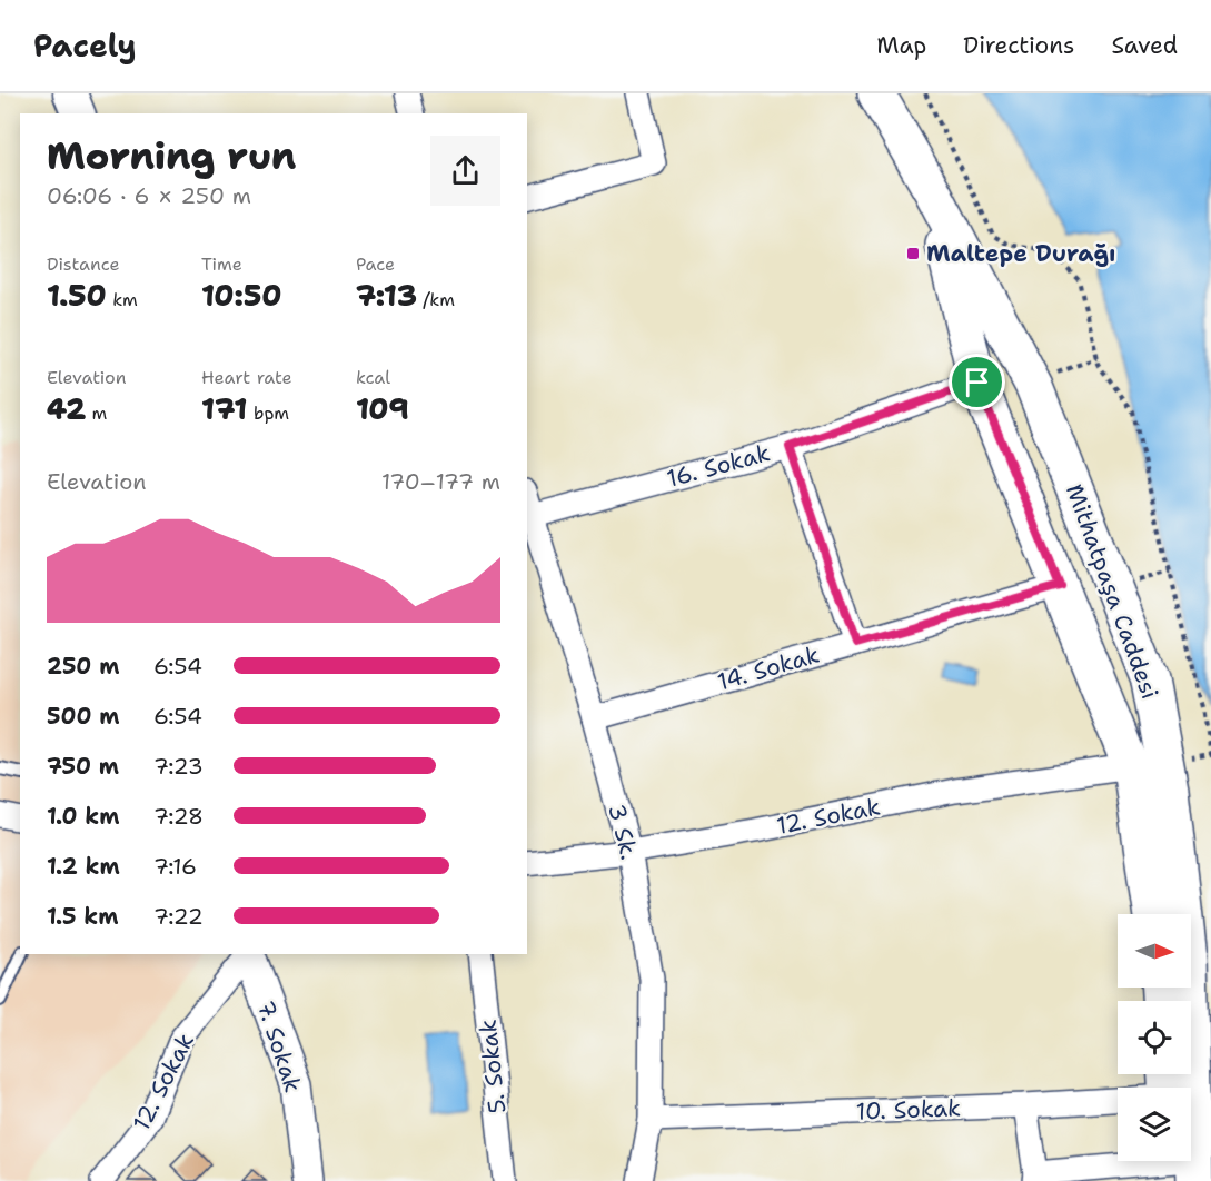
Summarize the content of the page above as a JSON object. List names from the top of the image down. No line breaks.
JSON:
{"streets":{"main road":["Mithatpaşa Caddesi"],"street":["16. Sokak","14. Sokak","12. Sokak","3 Sk.","7. Sokak","5. Sokak","10. Sokak"]},"crossings":[["16. Sokak","Mithatpaşa Caddesi"],["16. Sokak","3 Sk."],["Mithatpaşa Caddesi","14. Sokak"],["Mithatpaşa Caddesi","12. Sokak"],["14. Sokak","3 Sk."],["12. Sokak","3 Sk."],["3 Sk.","10. Sokak"]],"places":{"transit":["Maltepe Durağı"]},"north":"right","page":{"header":"Pacely","nav":["Map","Directions","Saved"],"heading":["Morning run","06:06 · 6 × 250 m"],"stats":[["Distance","1.50 km"],["Time","10:50"],["Pace","7:13 /km"],["Elevation","42 m"],["Heart rate","171 bpm"],["kcal","109"]],"chart":["Elevation","170–177 m"],"list":[{"name":"250 m","note":"6:54"},{"name":"500 m","note":"6:54"},{"name":"750 m","note":"7:23"},{"name":"1.0 km","note":"7:28"},{"name":"1.2 km","note":"7:16"},{"name":"1.5 km","note":"7:22"}]}}
